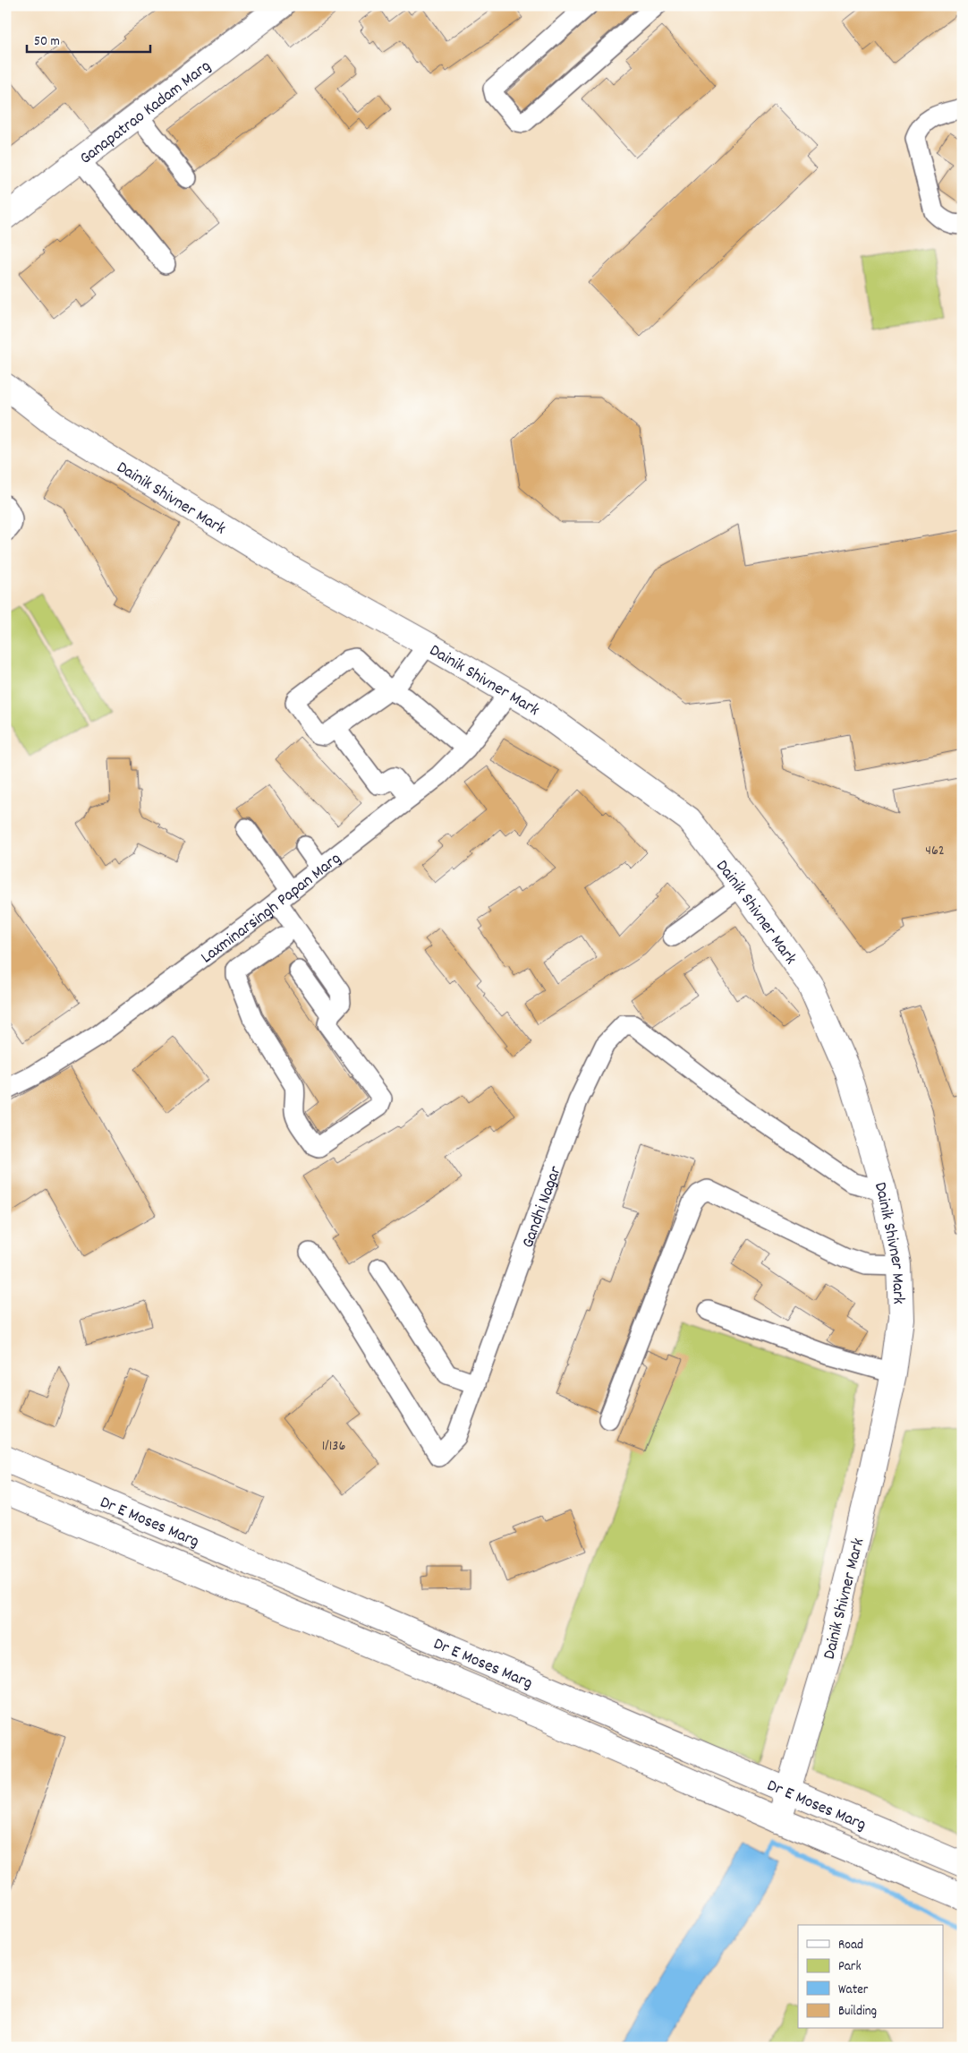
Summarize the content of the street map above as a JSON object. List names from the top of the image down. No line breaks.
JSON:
{"streets":{"main road":["Ganapatrao Kadam Marg","Dainik Shivner Mark","Dr E Moses Marg"],"street":["Laxminarsingh Papan Marg","Gandhi Nagar"]},"crossings":[["Dainik Shivner Mark","Laxminarsingh Papan Marg"],["Dainik Shivner Mark","Gandhi Nagar"],["Dainik Shivner Mark","Dr E Moses Marg"]],"house_numbers":["462","1/136"],"legend":["Road","Park","Water","Building"],"scale_bar":"50 m"}
